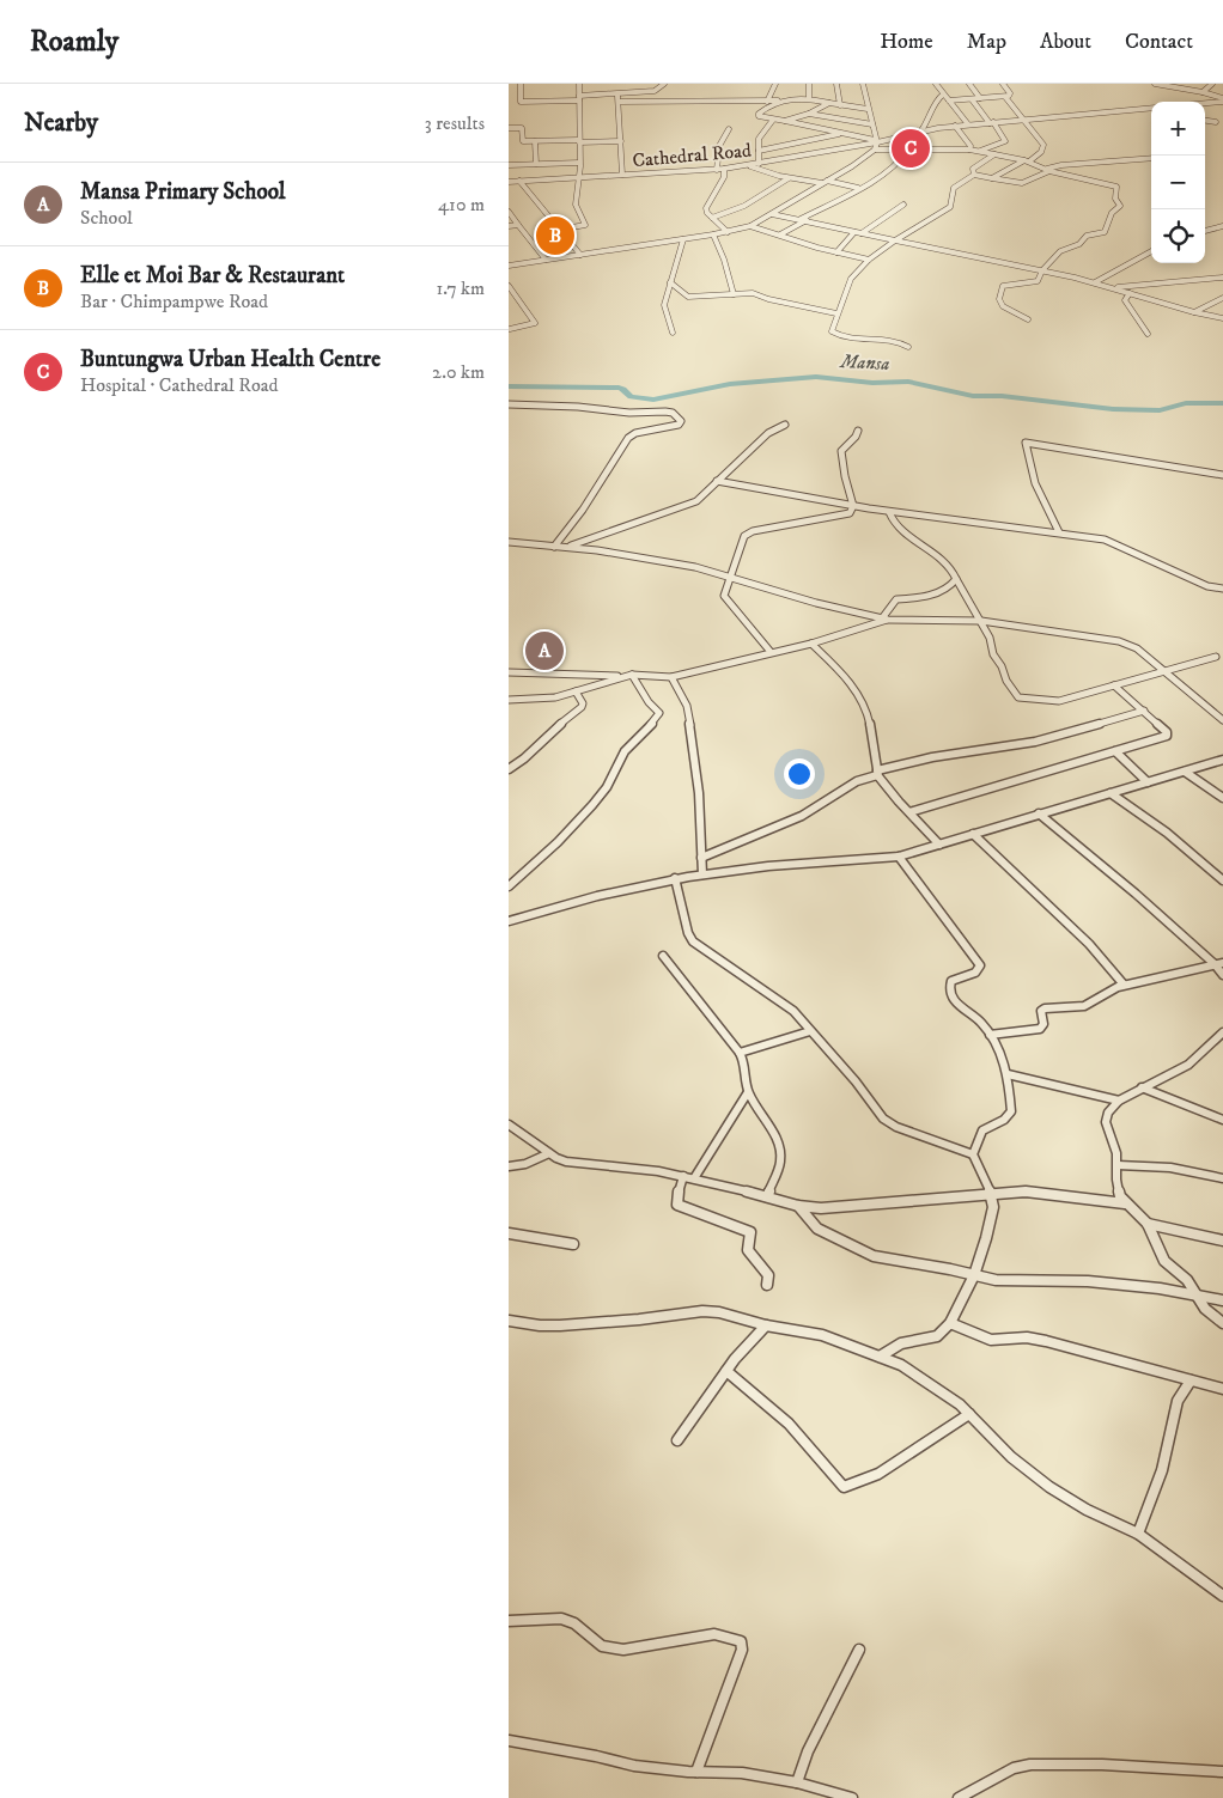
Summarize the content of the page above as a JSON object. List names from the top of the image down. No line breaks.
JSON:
{"streets":{"street":["Cathedral Road"]},"water":["Mansa"],"page":{"header":"Roamly","nav":["Home","Map","About","Contact"],"heading":["Nearby","3 results"],"map_buttons":["+","−"],"pins":["C","B","A"],"list":[{"mark":"A","name":"Mansa Primary School","note":"School","value":"410 m"},{"mark":"B","name":"Elle et Moi Bar & Restaurant","note":"Bar · Chimpampwe Road","value":"1.7 km"},{"mark":"C","name":"Buntungwa Urban Health Centre","note":"Hospital · Cathedral Road","value":"2.0 km"}]}}
